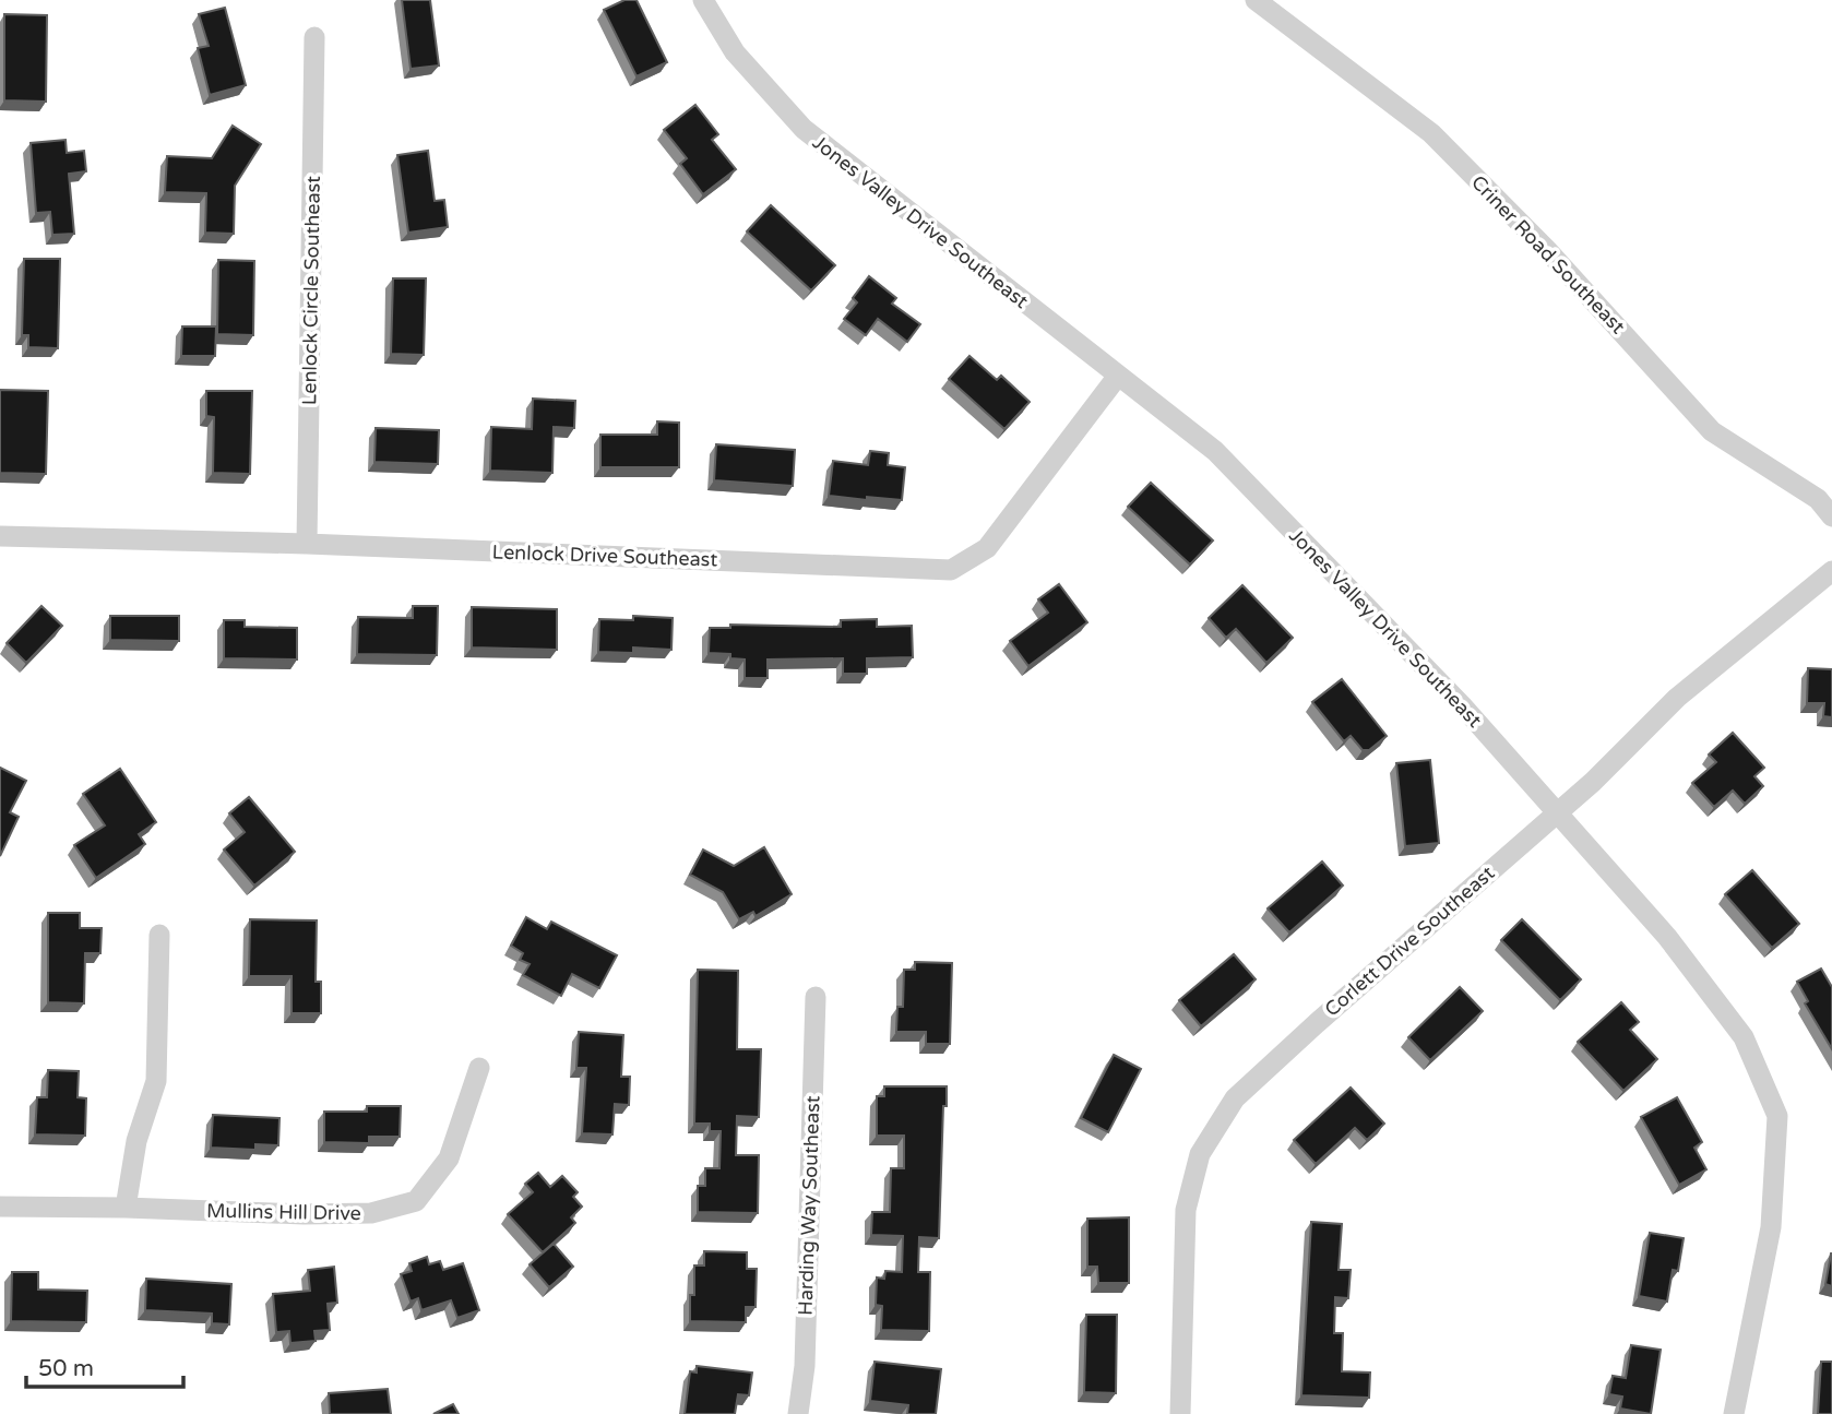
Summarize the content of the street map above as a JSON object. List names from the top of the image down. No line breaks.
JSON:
{"streets":{"street":["Jones Valley Drive Southeast","Criner Road Southeast","Lenlock Circle Southeast","Lenlock Drive Southeast","Corlett Drive Southeast","Harding Way Southeast","Mullins Hill Drive"]},"crossings":[["Jones Valley Drive Southeast","Lenlock Drive Southeast"],["Jones Valley Drive Southeast","Corlett Drive Southeast"],["Lenlock Circle Southeast","Lenlock Drive Southeast"]],"scale_bar":"50 m"}
